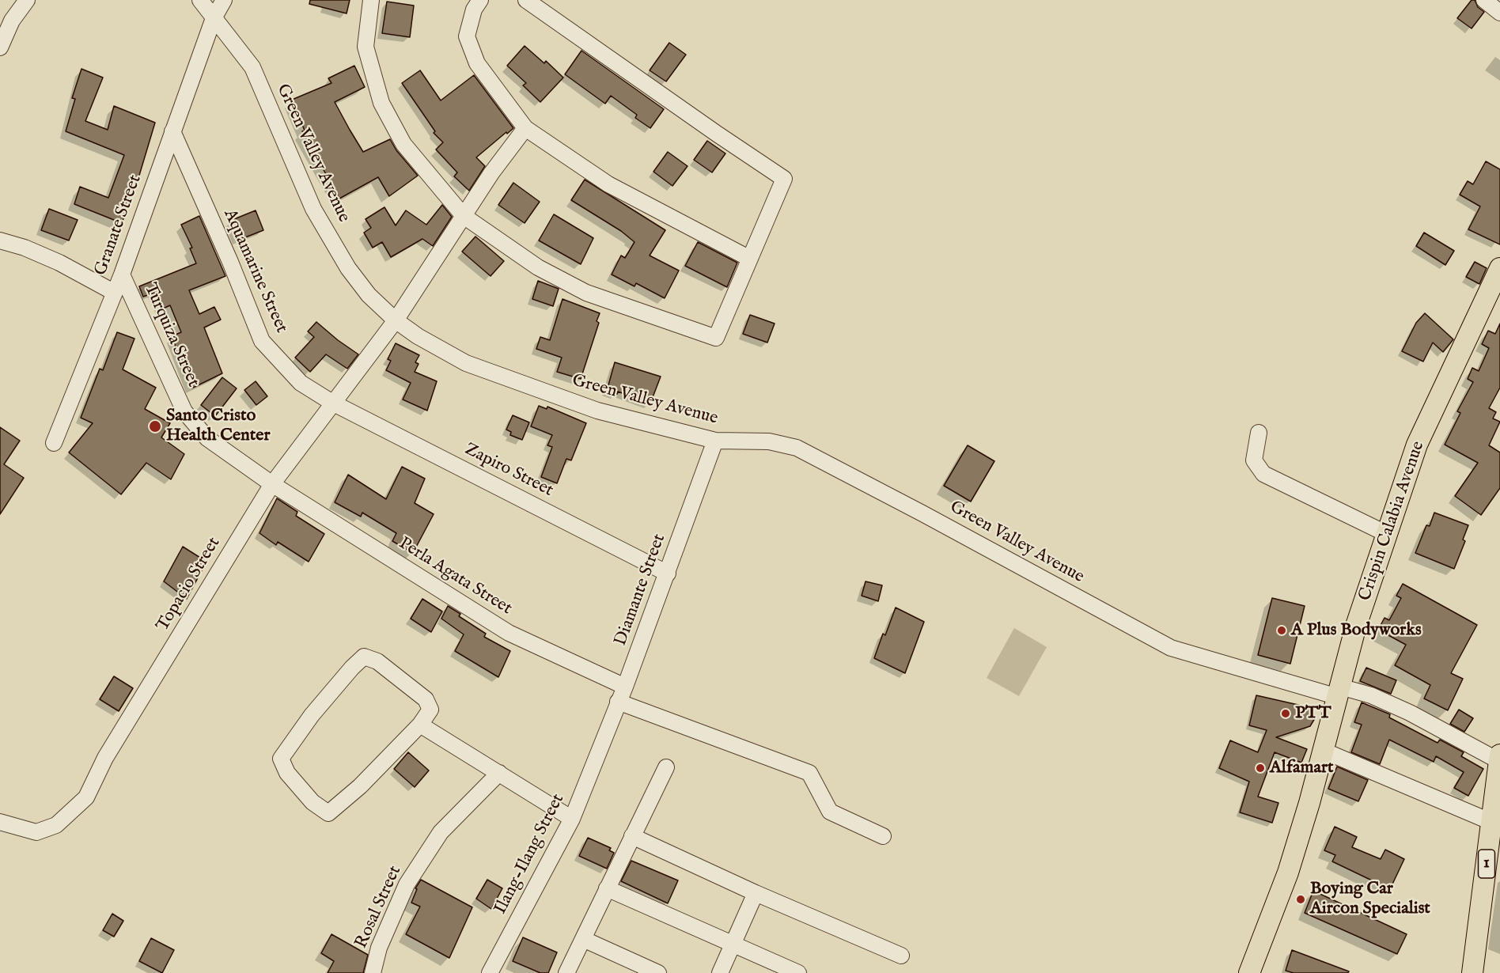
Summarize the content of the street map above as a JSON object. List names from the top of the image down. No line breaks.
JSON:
{"streets":{"main road":["Crispin Calabia Avenue","1"],"street":["Green Valley Avenue","Granate Street","Aquamarine Street","Turquiza Street","Zapiro Street","Perla Agata Street","Topacio Street","Diamante Street","Ilang-Ilang Street","Rosal Street"]},"crossings":[["Green Valley Avenue","Granate Street"],["Green Valley Avenue","Crispin Calabia Avenue"],["Green Valley Avenue","Topacio Street"],["Green Valley Avenue","Diamante Street"],["Green Valley Avenue","1"],["Granate Street","Aquamarine Street"],["Granate Street","Turquiza Street"],["Aquamarine Street","Zapiro Street"],["Aquamarine Street","Topacio Street"],["Turquiza Street","Perla Agata Street"],["Turquiza Street","Topacio Street"],["Zapiro Street","Topacio Street"],["Zapiro Street","Diamante Street"],["Perla Agata Street","Topacio Street"],["Perla Agata Street","Diamante Street"],["Diamante Street","Ilang-Ilang Street"]],"places":["Santo Cristo Health Center","A Plus Bodyworks","PTT","Alfamart","Boying Car Aircon Specialist"]}
